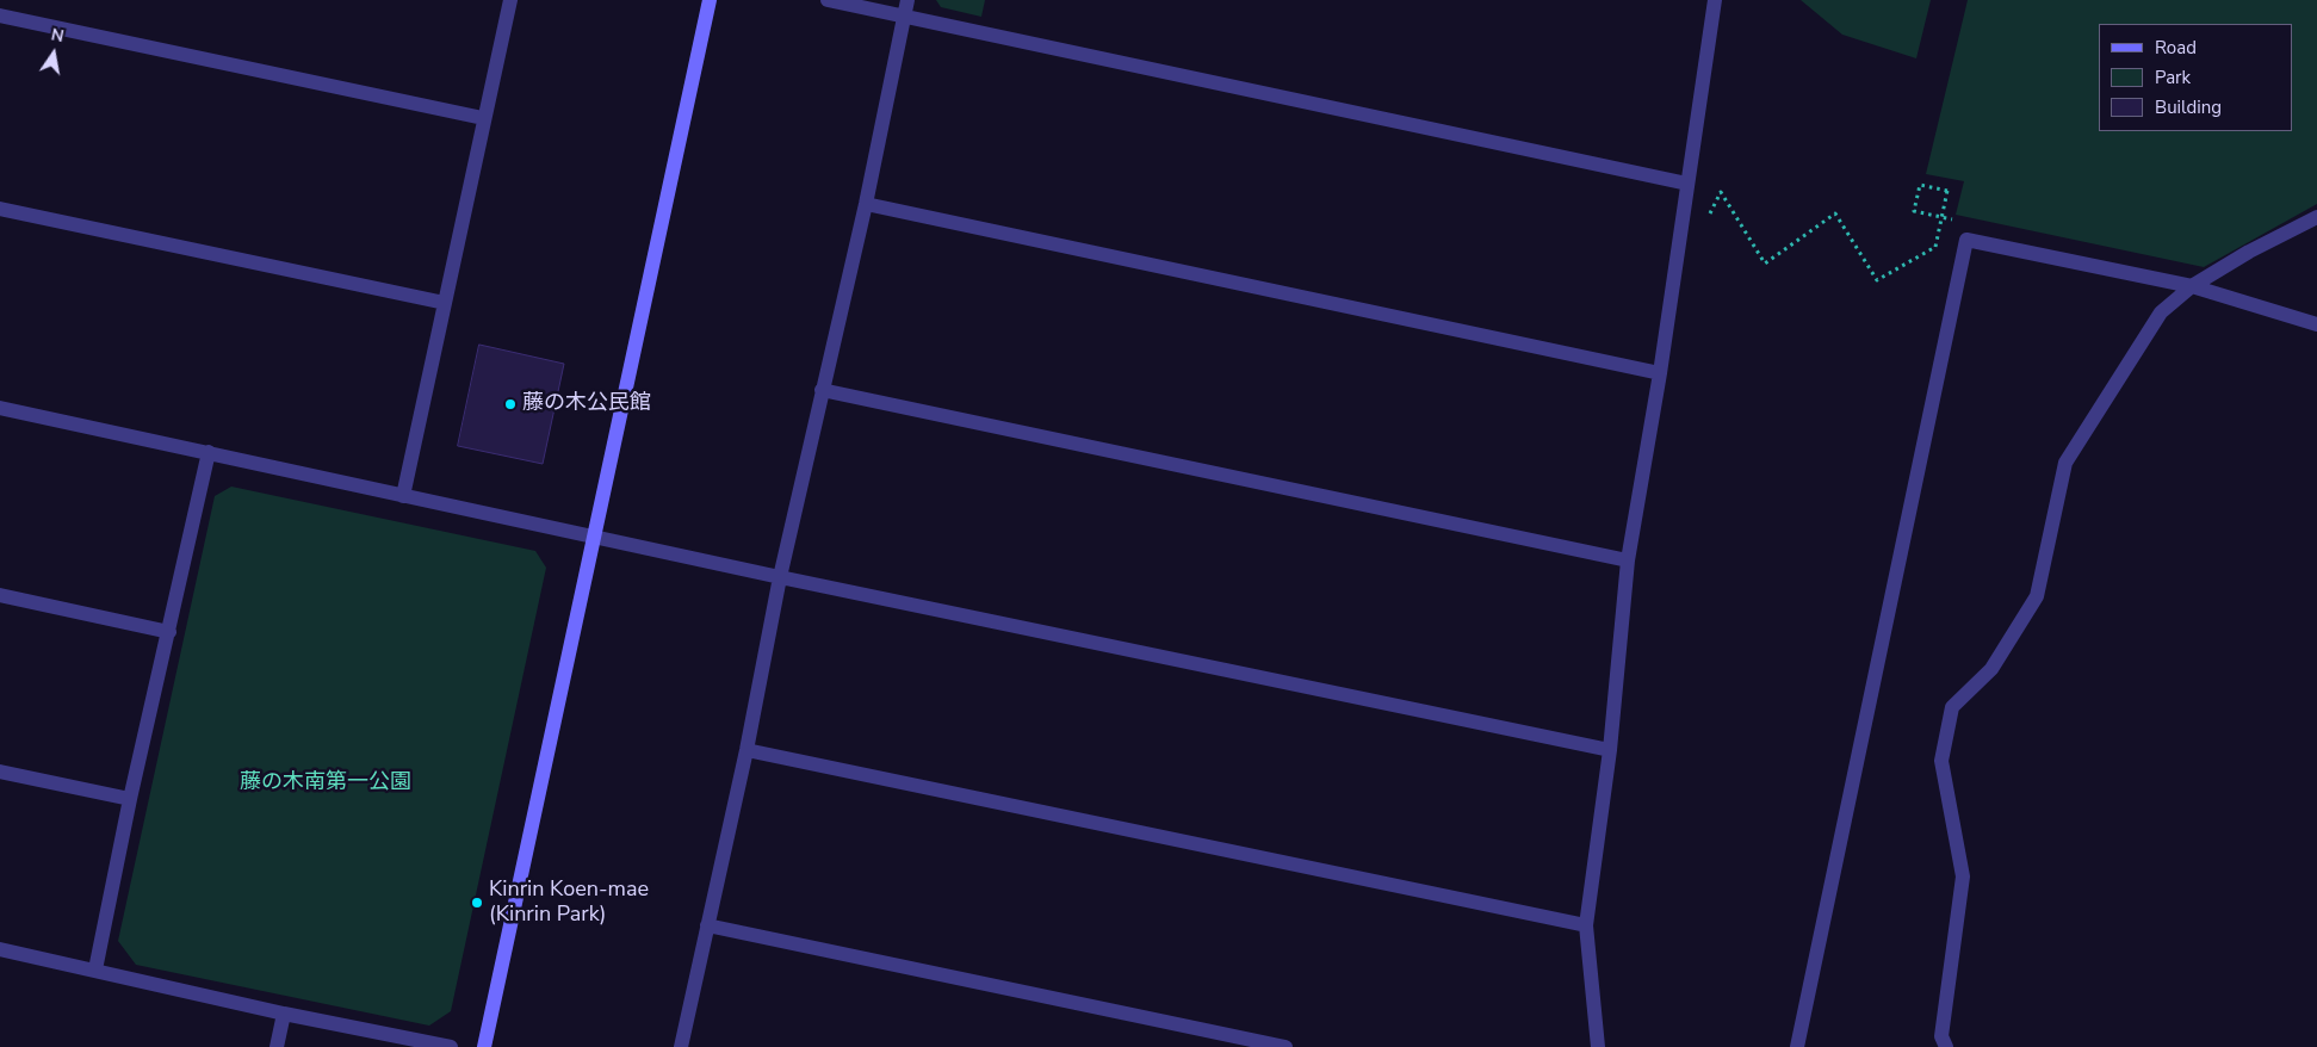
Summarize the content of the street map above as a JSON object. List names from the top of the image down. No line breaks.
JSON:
{"parks":["藤の木南第一公園"],"places":["藤の木公民館","Kinrin Koen-mae (Kinrin Park)"],"legend":["Road","Park","Building"],"north":"top"}
